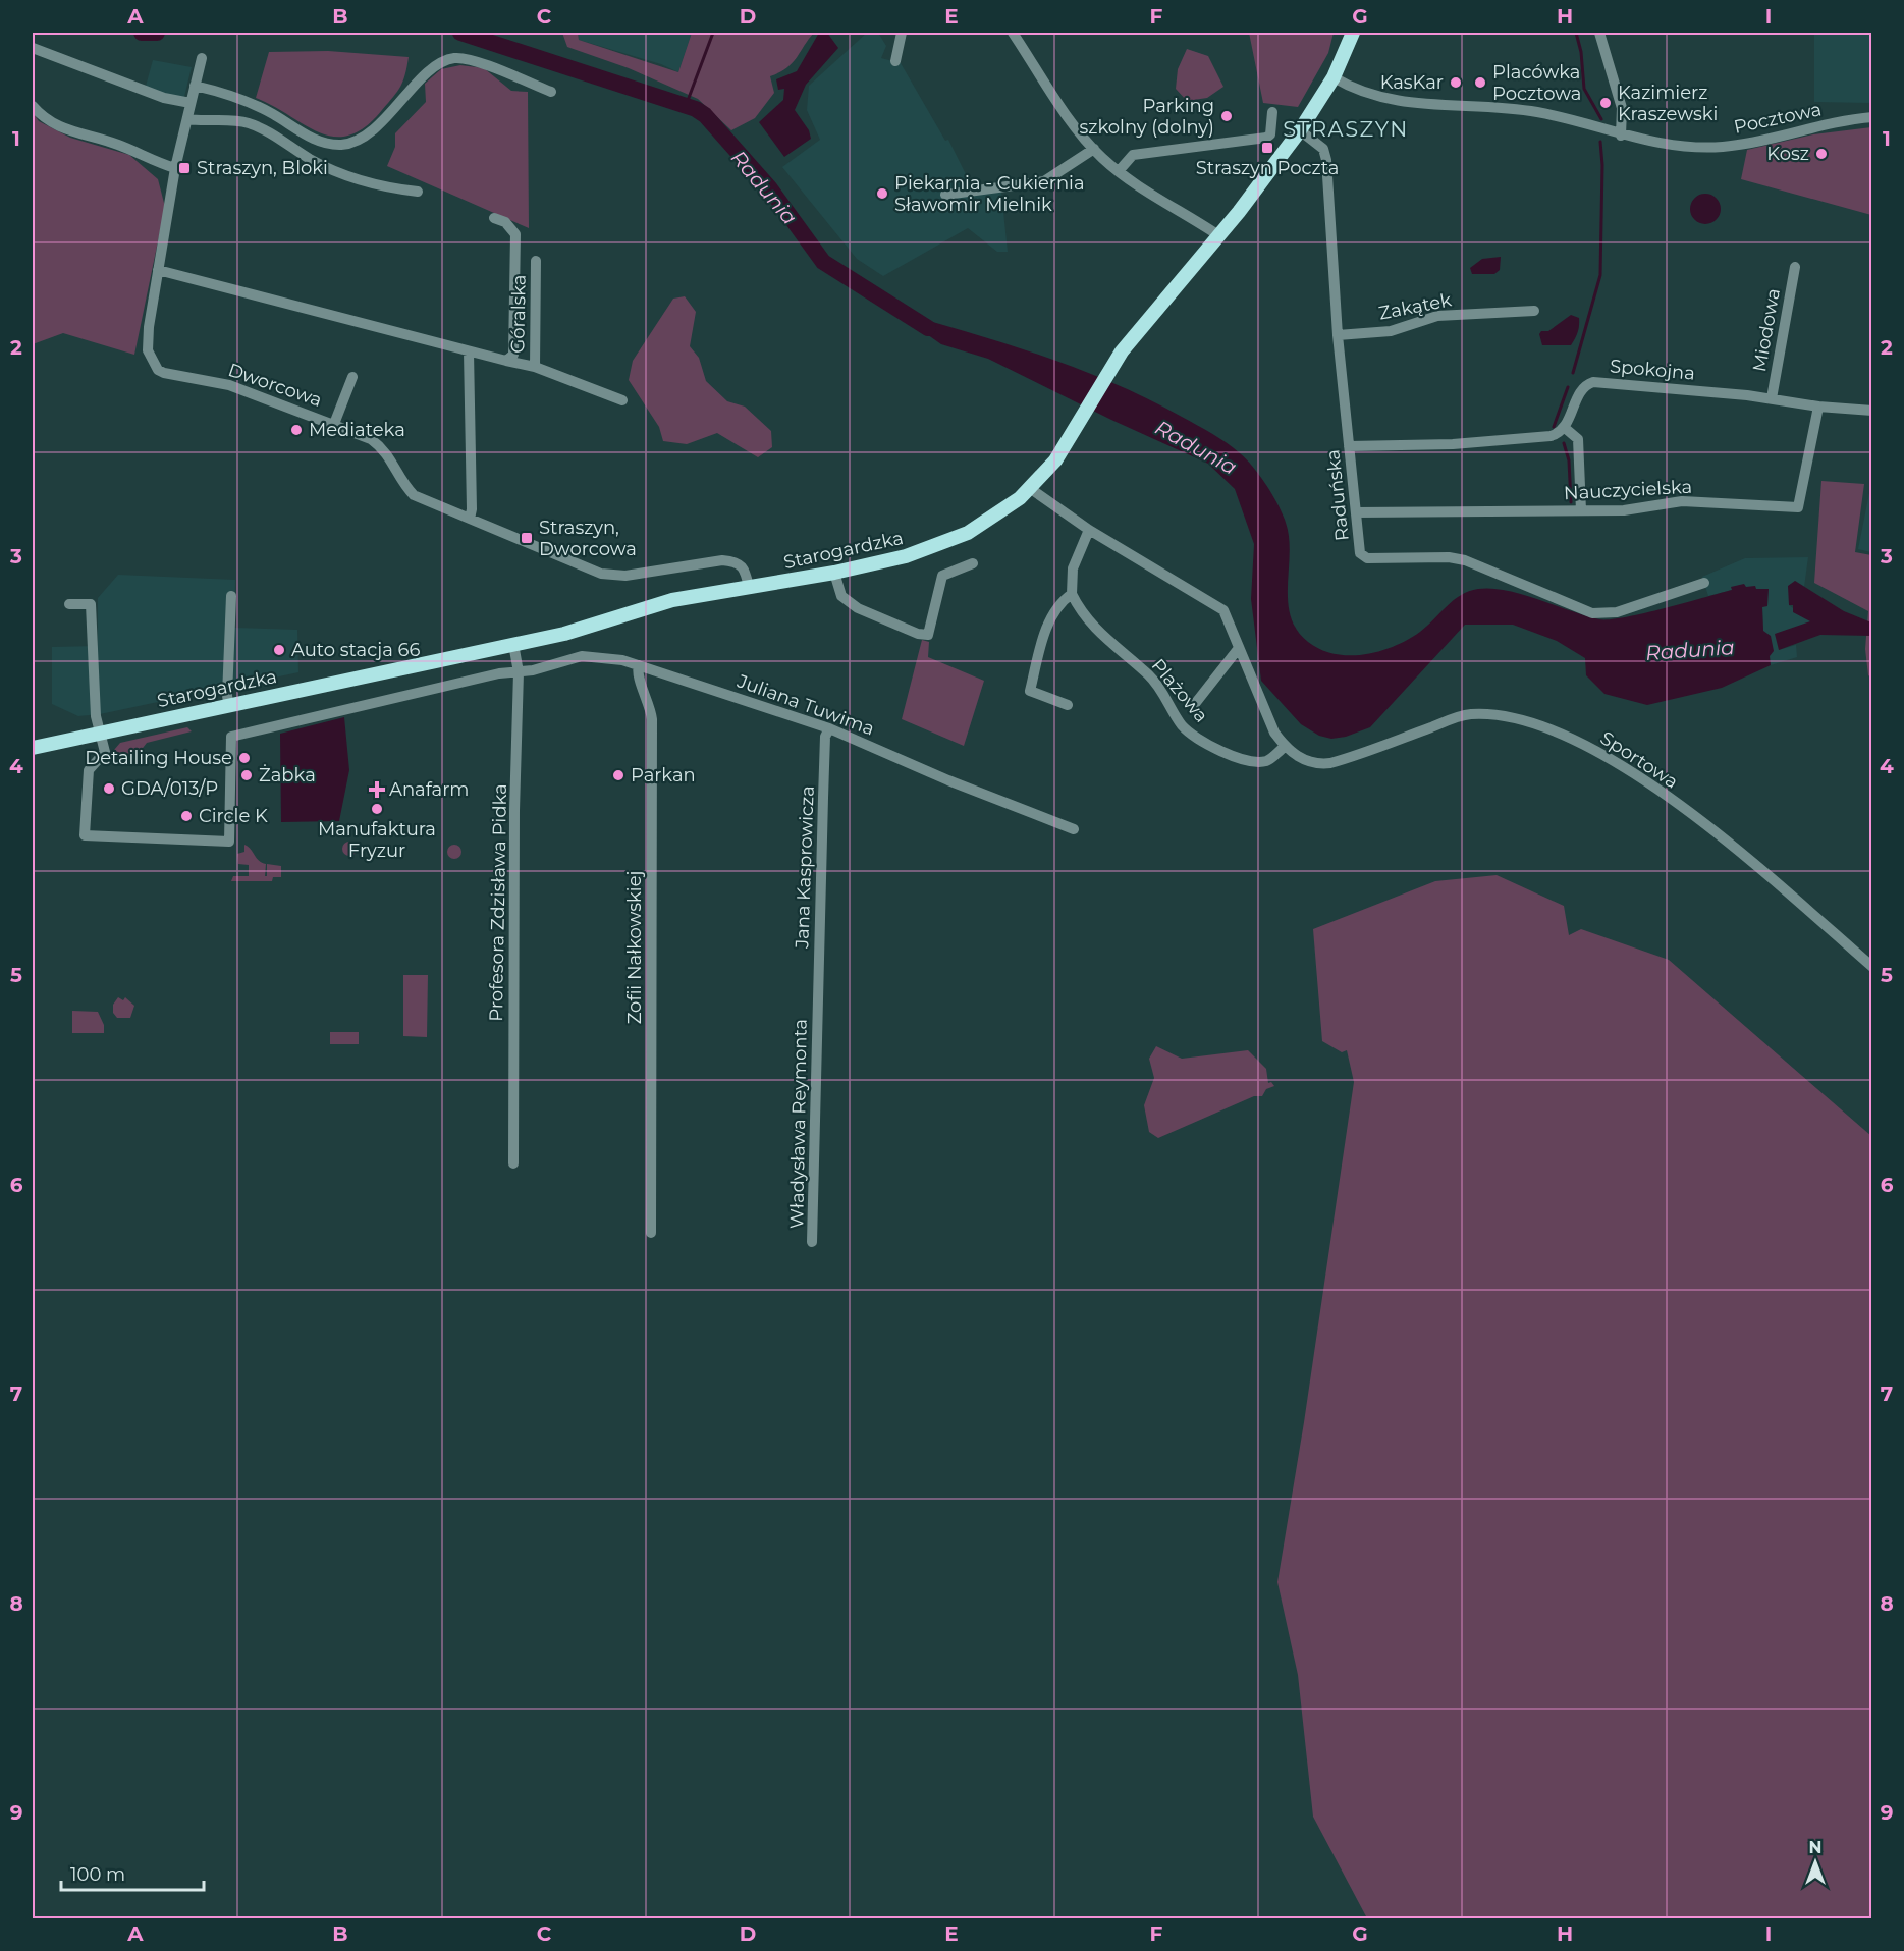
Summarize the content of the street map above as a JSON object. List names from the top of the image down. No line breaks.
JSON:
{"streets":{"main road":["Starogardzka"],"street":["Pocztowa","Zakątek","Góralska","Miodowa","Spokojna","Dworcowa","Nauczycielska","Raduńska","Plażowa","Juliana Tuwima","Sportowa","Jana Kasprowicza","Profesora Zdzisława Pidka","Zofii Nałkowskiej","Władysława Reymonta"]},"crossings":[["Pocztowa","Starogardzka"],["Zakątek","Raduńska"],["Miodowa","Spokojna"],["Spokojna","Nauczycielska"],["Dworcowa","Starogardzka"],["Nauczycielska","Raduńska"],["Raduńska","Starogardzka"],["Starogardzka","Juliana Tuwima"],["Starogardzka","Profesora Zdzisława Pidka"],["Plażowa","Sportowa"],["Juliana Tuwima","Jana Kasprowicza"],["Juliana Tuwima","Profesora Zdzisława Pidka"],["Juliana Tuwima","Zofii Nałkowskiej"],["Jana Kasprowicza","Władysława Reymonta"]],"districts":["STRASZYN"],"water":["Radunia"],"places":{"other":["KasKar","Placówka Pocztowa","Kazimierz Kraszewski","Parking szkolny (dolny)","Kosz","Piekarnia - Cukiernia Sławomir Mielnik","Mediateka","Auto stacja 66","Detailing House","Żabka","Parkan","GDA/013/P","Manufaktura Fryzur","Circle K"],"transit":["Straszyn Poczta","Straszyn, Bloki","Straszyn, Dworcowa"],"health":["Anafarm"]},"scale_bar":"100 m","north":"top","grid":{"columns":["A","B","C","D","E","F","G","H","I"],"rows":["1","2","3","4","5","6","7","8","9"]}}
